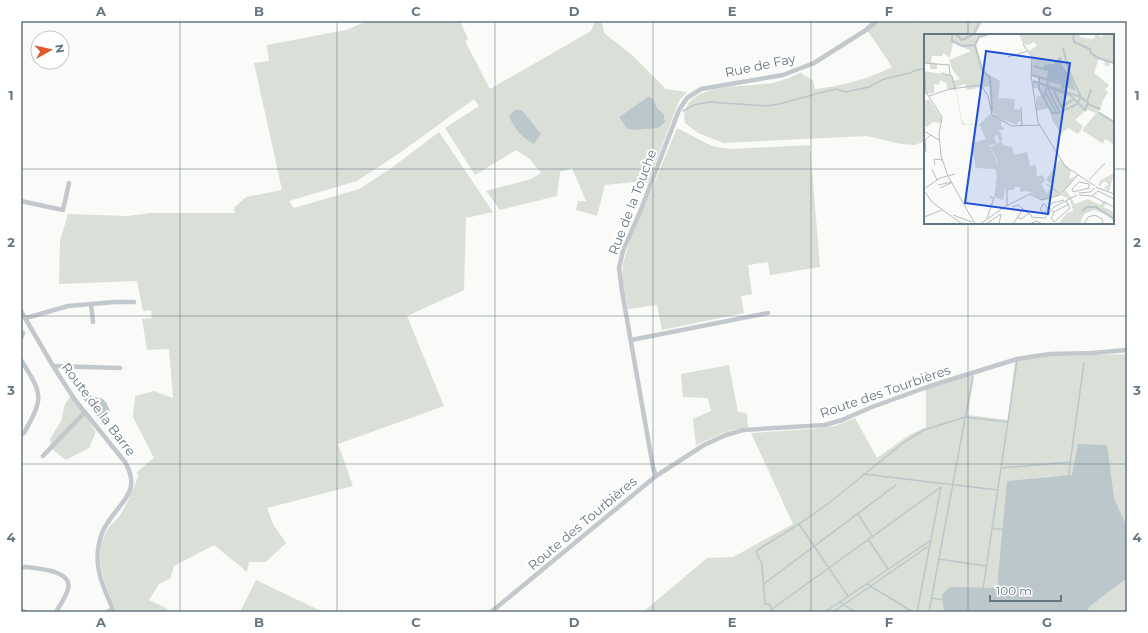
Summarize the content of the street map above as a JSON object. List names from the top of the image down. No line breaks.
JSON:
{"streets":{"street":["Rue de Fay","Rue de la Touche","Route des Tourbières","Route de la Barre"]},"crossings":[["Rue de Fay","Rue de la Touche"],["Rue de la Touche","Route des Tourbières"]],"scale_bar":"100 m","north":"right","grid":{"columns":["A","B","C","D","E","F","G"],"rows":["1","2","3","4"]}}
